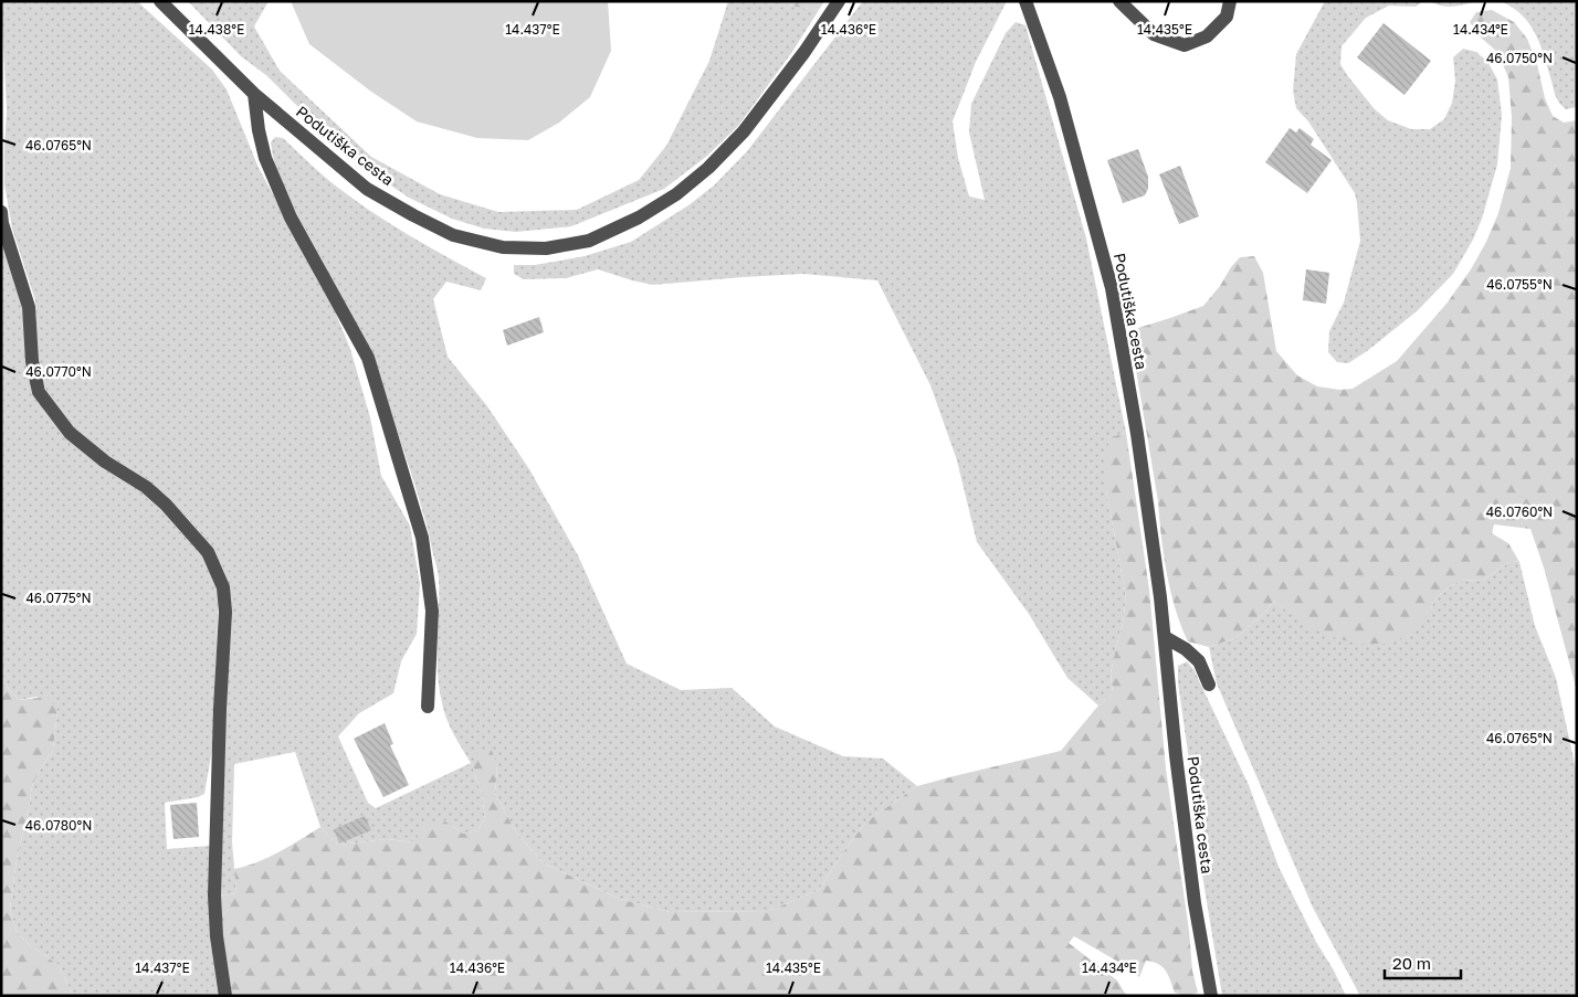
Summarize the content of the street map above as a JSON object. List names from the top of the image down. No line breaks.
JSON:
{"streets":{"street":["Podutiška cesta"]},"scale_bar":"20 m","coordinates":["14.437°E","14.436°E","14.435°E","14.434°E","14.438°E","46.0750°N","46.0765°N","46.0755°N","46.0770°N","46.0760°N","46.0775°N","46.0780°N"]}
